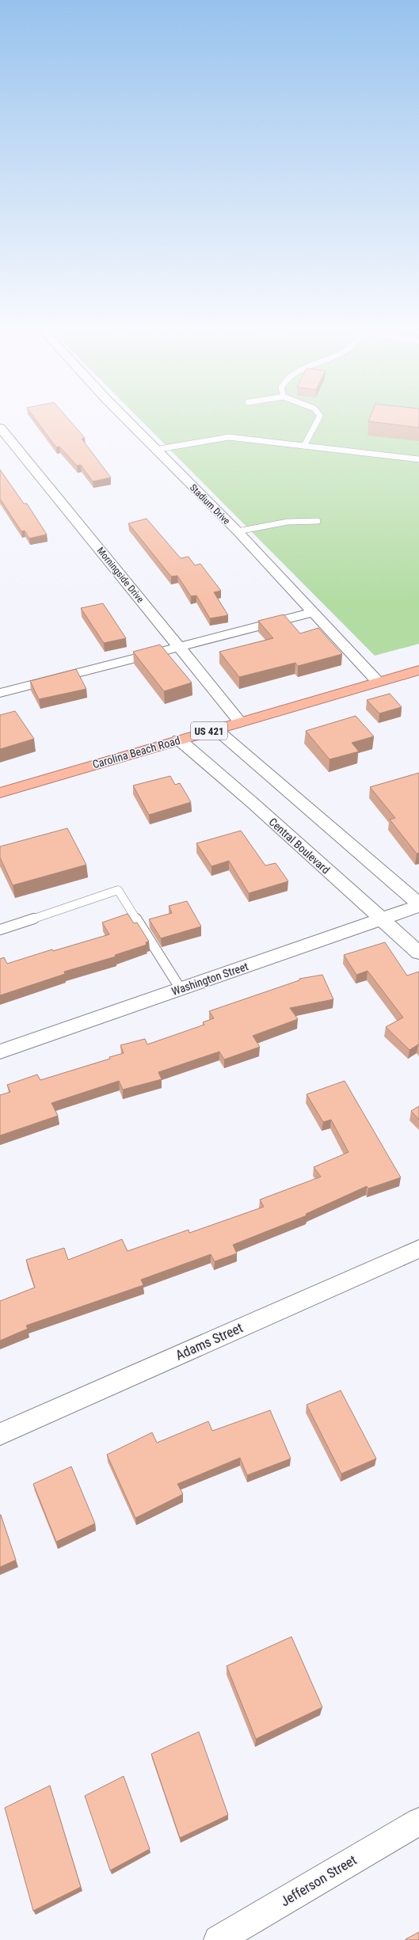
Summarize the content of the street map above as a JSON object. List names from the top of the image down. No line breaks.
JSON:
{"streets":{"highway":["US 421","Carolina Beach Road"],"street":["Stadium Drive","Morningside Drive","Central Boulevard","Washington Street","Adams Street","Jefferson Street"]},"crossings":[["Stadium Drive","Carolina Beach Road"],["Morningside Drive","Carolina Beach Road"],["Carolina Beach Road","Central Boulevard"],["Central Boulevard","Washington Street"]]}
